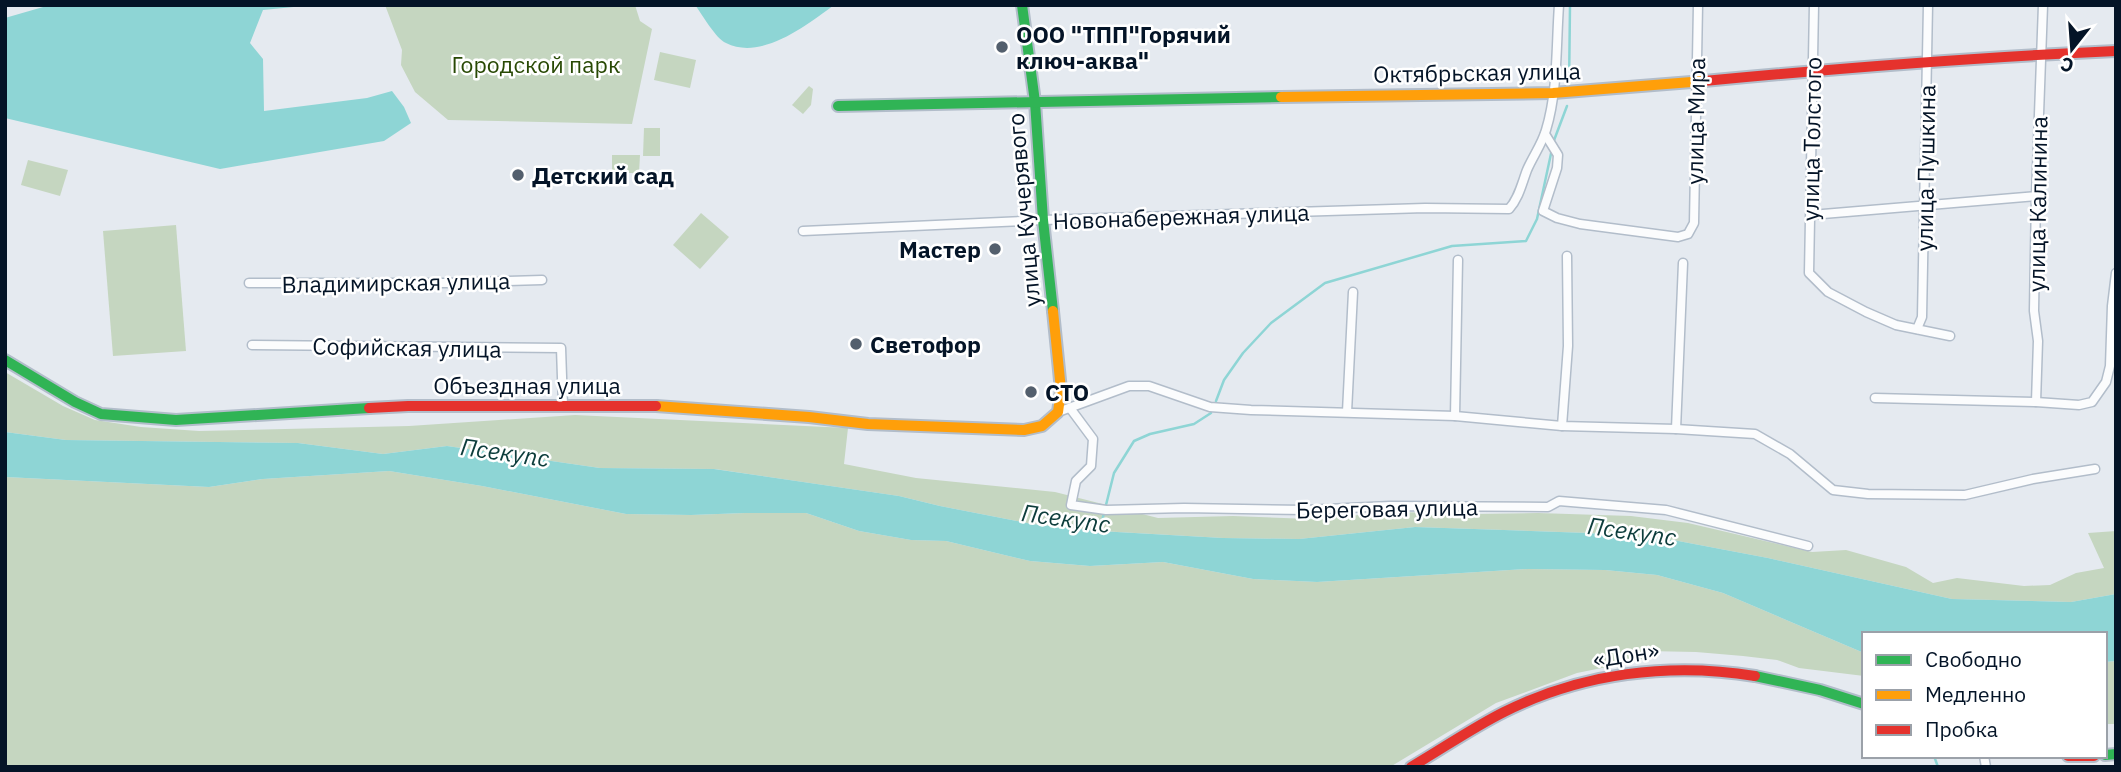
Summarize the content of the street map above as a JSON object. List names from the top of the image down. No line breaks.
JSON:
{"streets":{"main road":["Октябрьская улица","улица Кучерявого","Объездная улица","«Дон»"],"street":["улица Мира","улица Толстого","улица Пушкина","улица Калинина","Новонабережная улица","Владимирская улица","Софийская улица","Береговая улица"]},"crossings":[["Октябрьская улица","улица Мира"],["Октябрьская улица","улица Толстого"],["Октябрьская улица","улица Пушкина"],["Октябрьская улица","улица Калинина"],["Октябрьская улица","улица Кучерявого"],["улица Мира","Новонабережная улица"],["улица Толстого","улица Пушкина"],["улица Кучерявого","Новонабережная улица"],["улица Кучерявого","Объездная улица"],["Софийская улица","Объездная улица"]],"water":["Псекупс"],"parks":["Городской парк"],"places":["ООО \"ТПП\"Горячий ключ-аква\"","Детский сад","Мастер","Светофор","СТО"],"legend":["Свободно","Медленно","Пробка"],"north":"bottom"}
